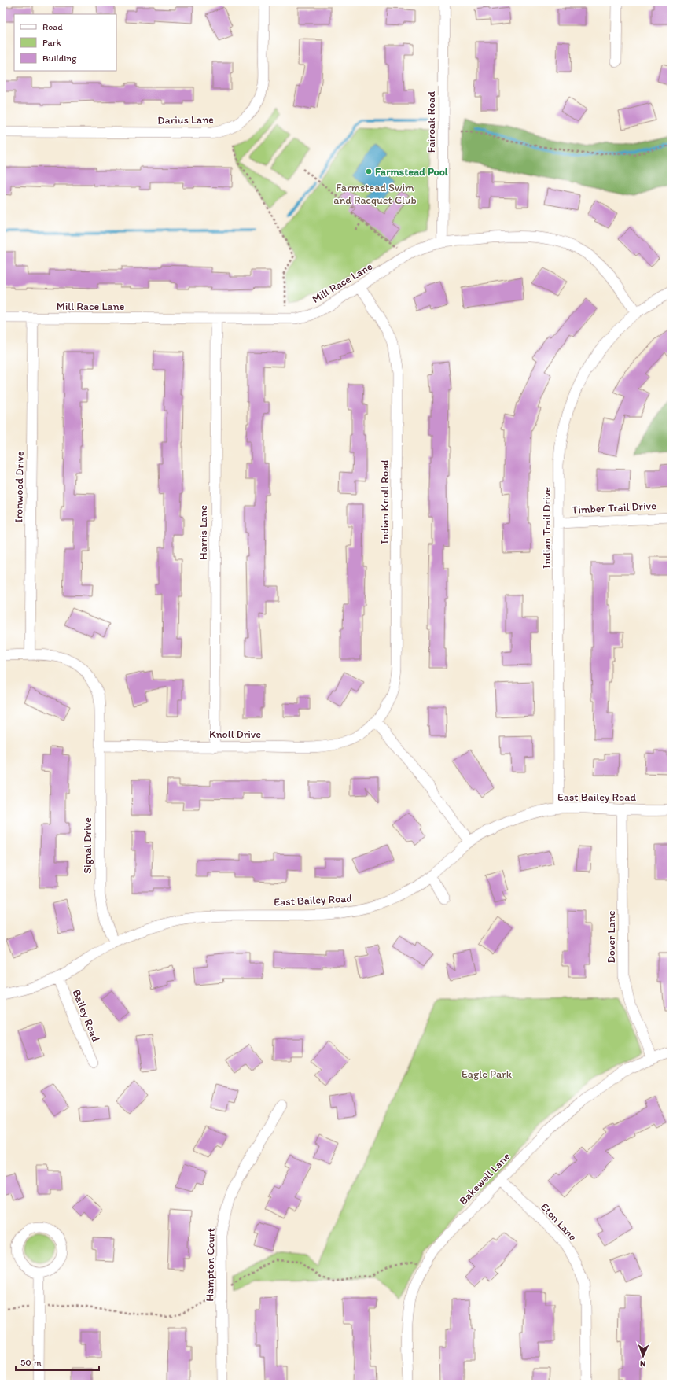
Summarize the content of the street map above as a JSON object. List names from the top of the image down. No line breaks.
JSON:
{"streets":{"street":["Darius Lane","Fairoak Road","Mill Race Lane","Ironwood Drive","Indian Knoll Road","Timber Trail Drive","Indian Trail Drive","Harris Lane","Knoll Drive","East Bailey Road","Signal Drive","Dover Lane","Bailey Road","Bakewell Lane","Eton Lane","Hampton Court"]},"crossings":[["Fairoak Road","Mill Race Lane"],["Mill Race Lane","Ironwood Drive"],["Mill Race Lane","Indian Knoll Road"],["Mill Race Lane","Indian Trail Drive"],["Mill Race Lane","Harris Lane"],["Indian Knoll Road","Knoll Drive"],["Timber Trail Drive","Indian Trail Drive"],["Indian Trail Drive","East Bailey Road"],["Harris Lane","Knoll Drive"],["Knoll Drive","Signal Drive"],["East Bailey Road","Signal Drive"],["East Bailey Road","Dover Lane"],["East Bailey Road","Bailey Road"],["Dover Lane","Bakewell Lane"],["Bakewell Lane","Eton Lane"]],"parks":["Farmstead Swim and Racquet Club","Eagle Park"],"places":["Farmstead Pool"],"legend":["Road","Park","Building"],"scale_bar":"50 m","north":"bottom"}
